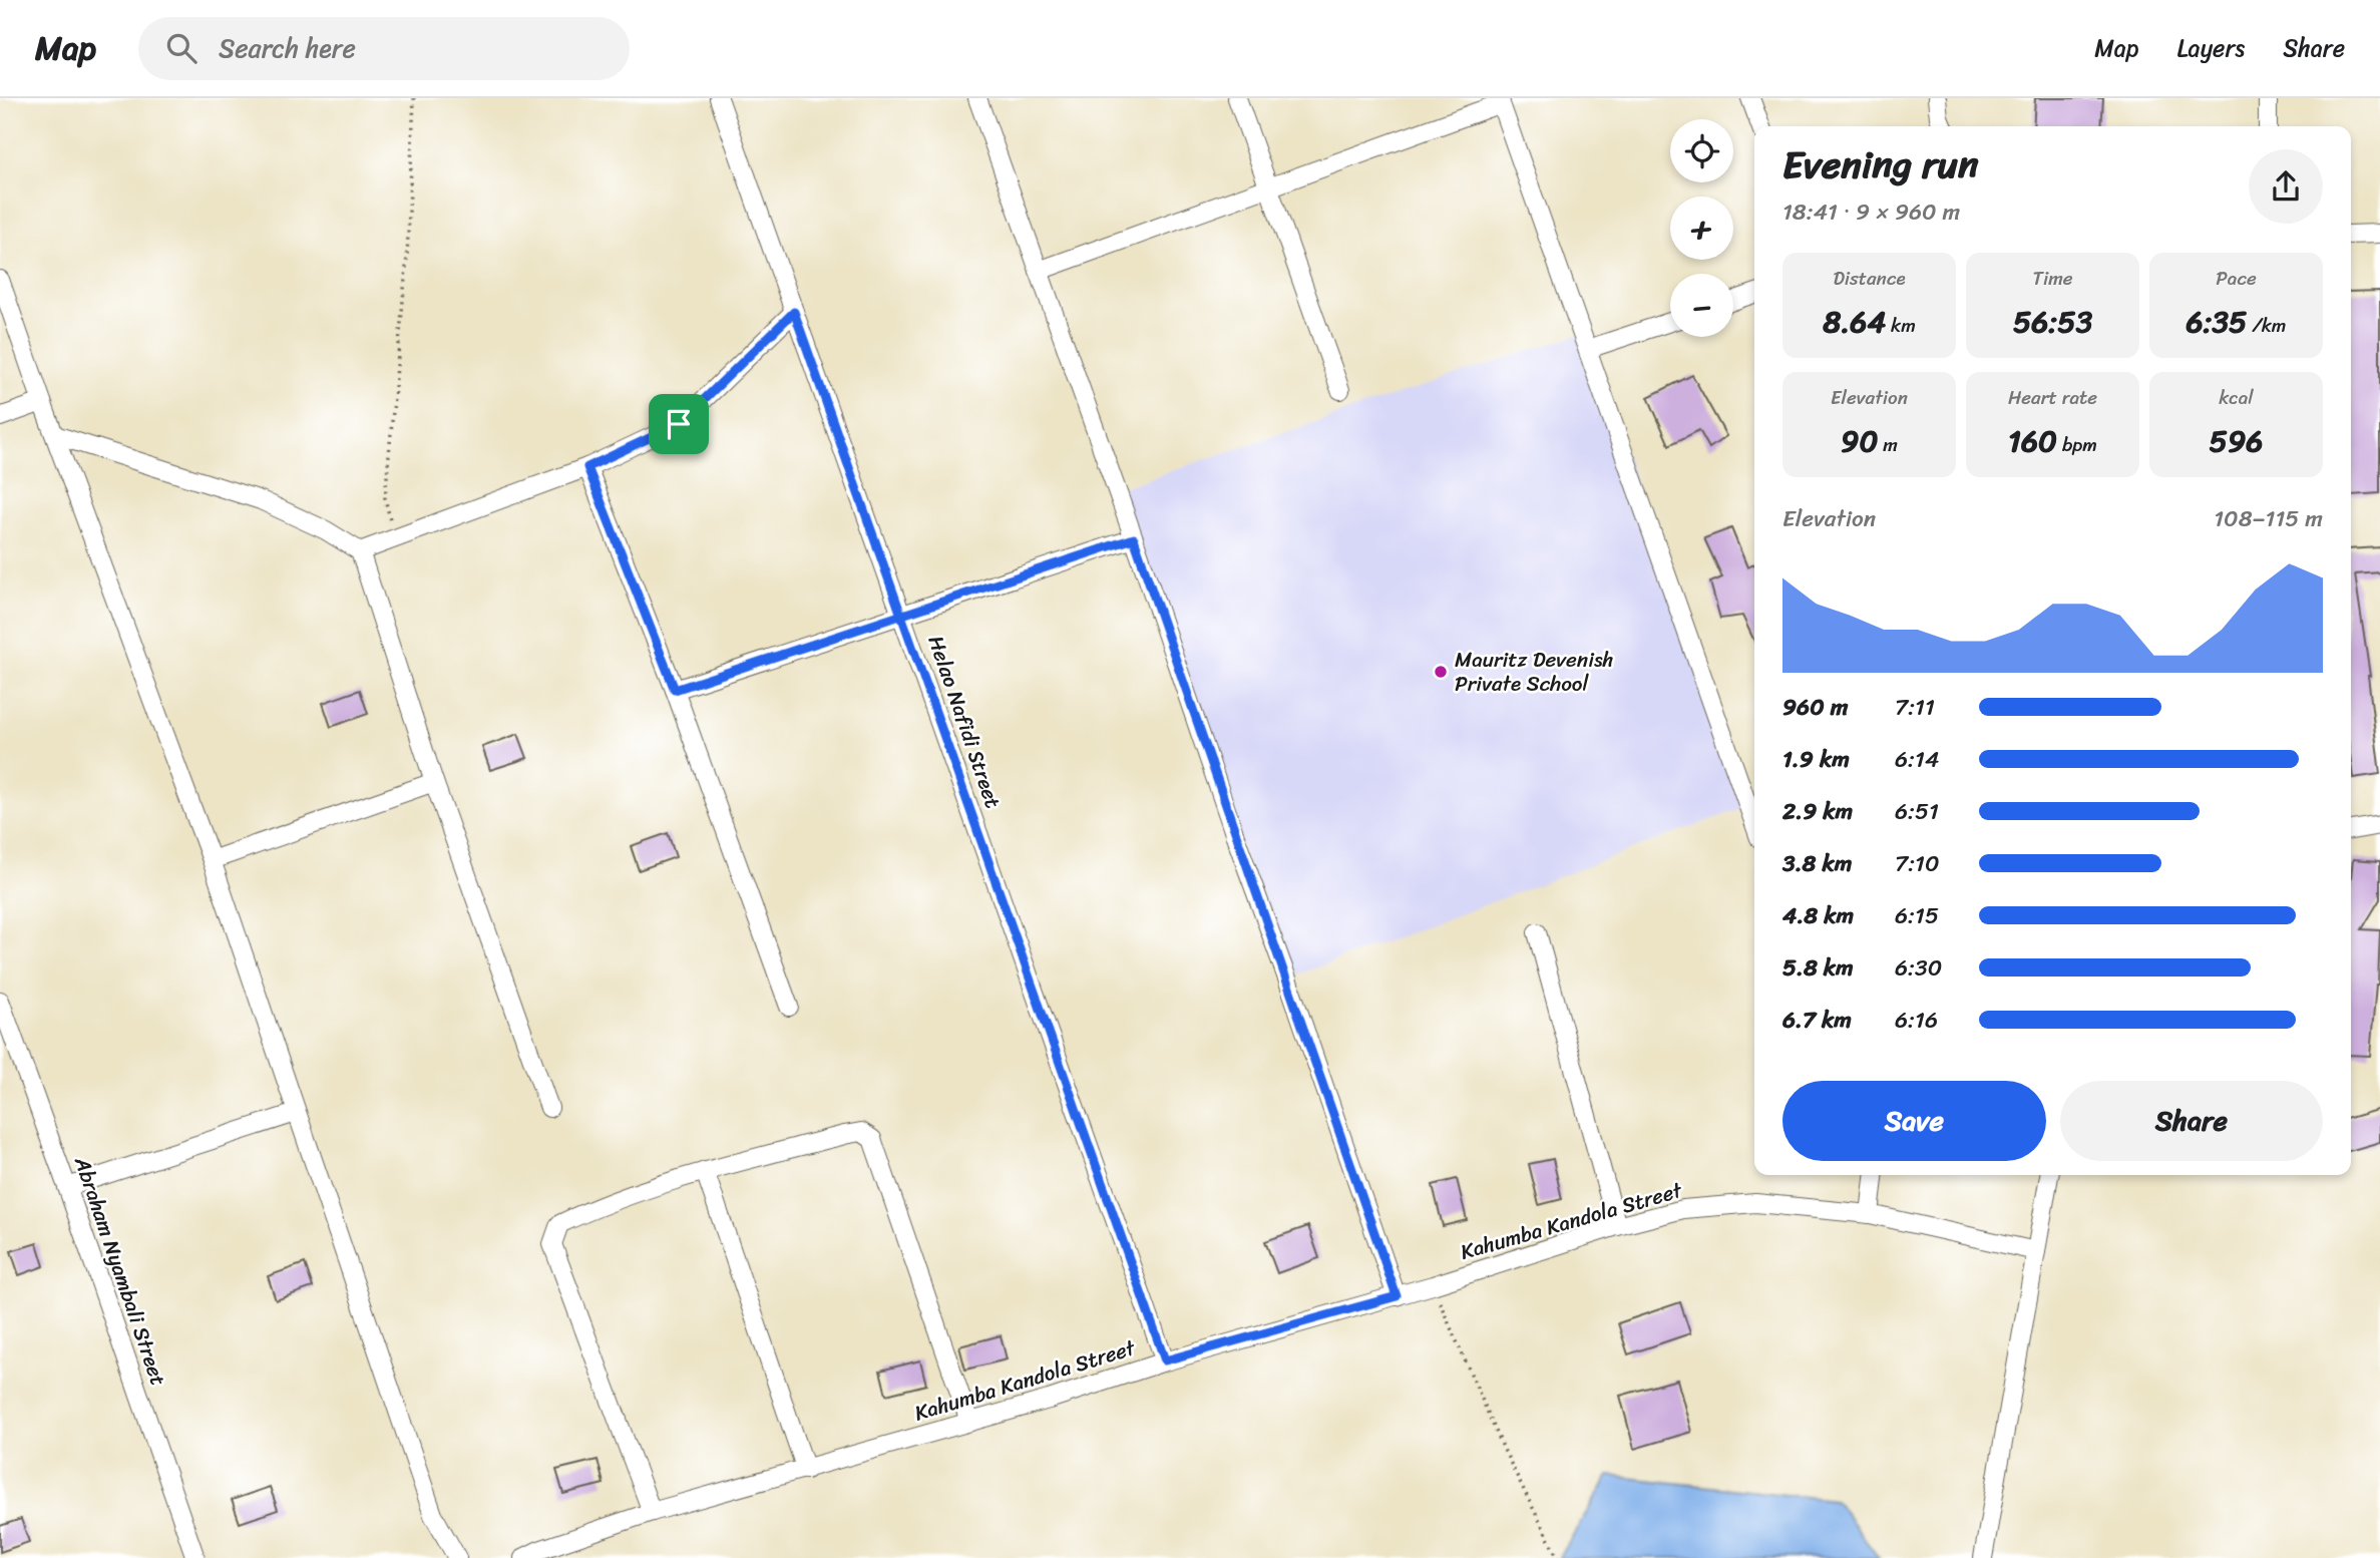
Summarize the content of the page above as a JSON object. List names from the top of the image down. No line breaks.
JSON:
{"streets":{"street":["Helao Nafidi Street","Kahumba Kandola Street","Abraham Nyambali Street"]},"crossings":[["Helao Nafidi Street","Kahumba Kandola Street"]],"places":["Mauritz Devenish Private School"],"page":{"header":"Map","search":"Search here","nav":["Map","Layers","Share"],"map_buttons":["+","−"],"heading":["Evening run","18:41 · 9 × 960 m"],"stats":[["Distance","8.64 km"],["Time","56:53"],["Pace","6:35 /km"],["Elevation","90 m"],["Heart rate","160 bpm"],["kcal","596"]],"chart":["Elevation","108–115 m"],"list":[{"name":"960 m","note":"7:11"},{"name":"1.9 km","note":"6:14"},{"name":"2.9 km","note":"6:51"},{"name":"3.8 km","note":"7:10"},{"name":"4.8 km","note":"6:15"},{"name":"5.8 km","note":"6:30"},{"name":"6.7 km","note":"6:16"}],"buttons":["Save","Share"]}}
